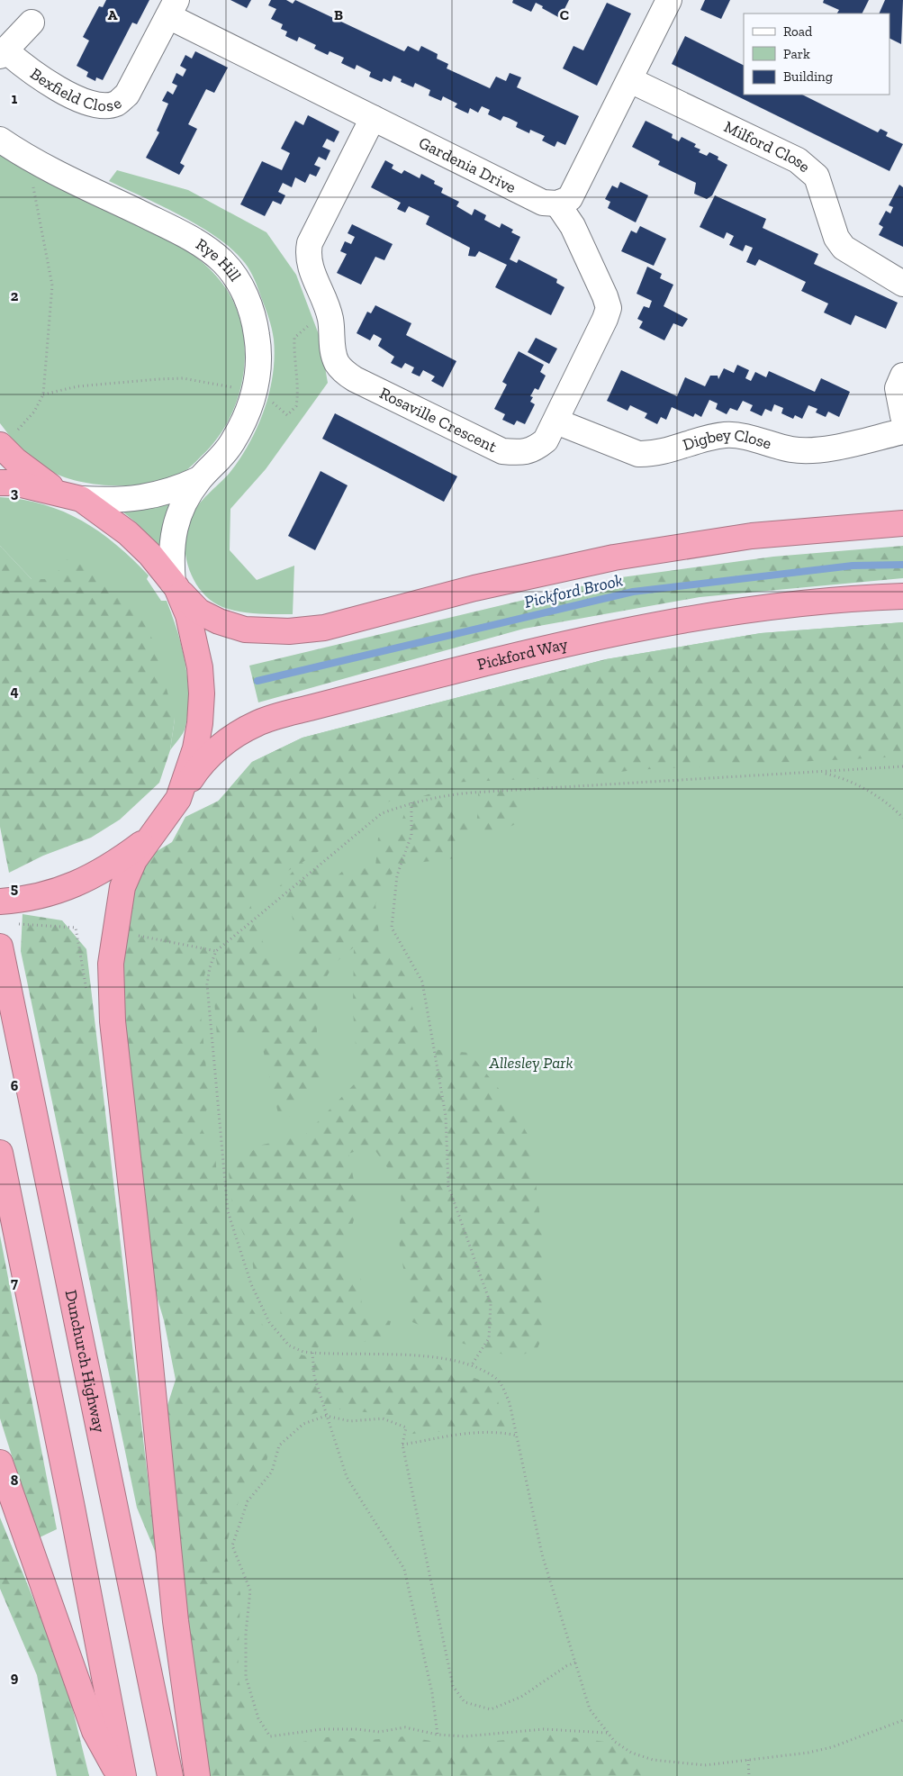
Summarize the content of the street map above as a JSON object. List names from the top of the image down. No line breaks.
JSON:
{"streets":{"highway":["Pickford Way","Dunchurch Highway"],"street":["Bexfield Close","Milford Close","Gardenia Drive","Rye Hill","Rosaville Crescent","Digbey Close"]},"crossings":[["Bexfield Close","Gardenia Drive"],["Gardenia Drive","Rosaville Crescent"],["Rosaville Crescent","Digbey Close"]],"water":["Pickford Brook"],"parks":["Allesley Park"],"legend":["Road","Park","Building"],"grid":{"columns":["A","B","C"],"rows":["1","2","3","4","5","6","7","8","9"]}}
